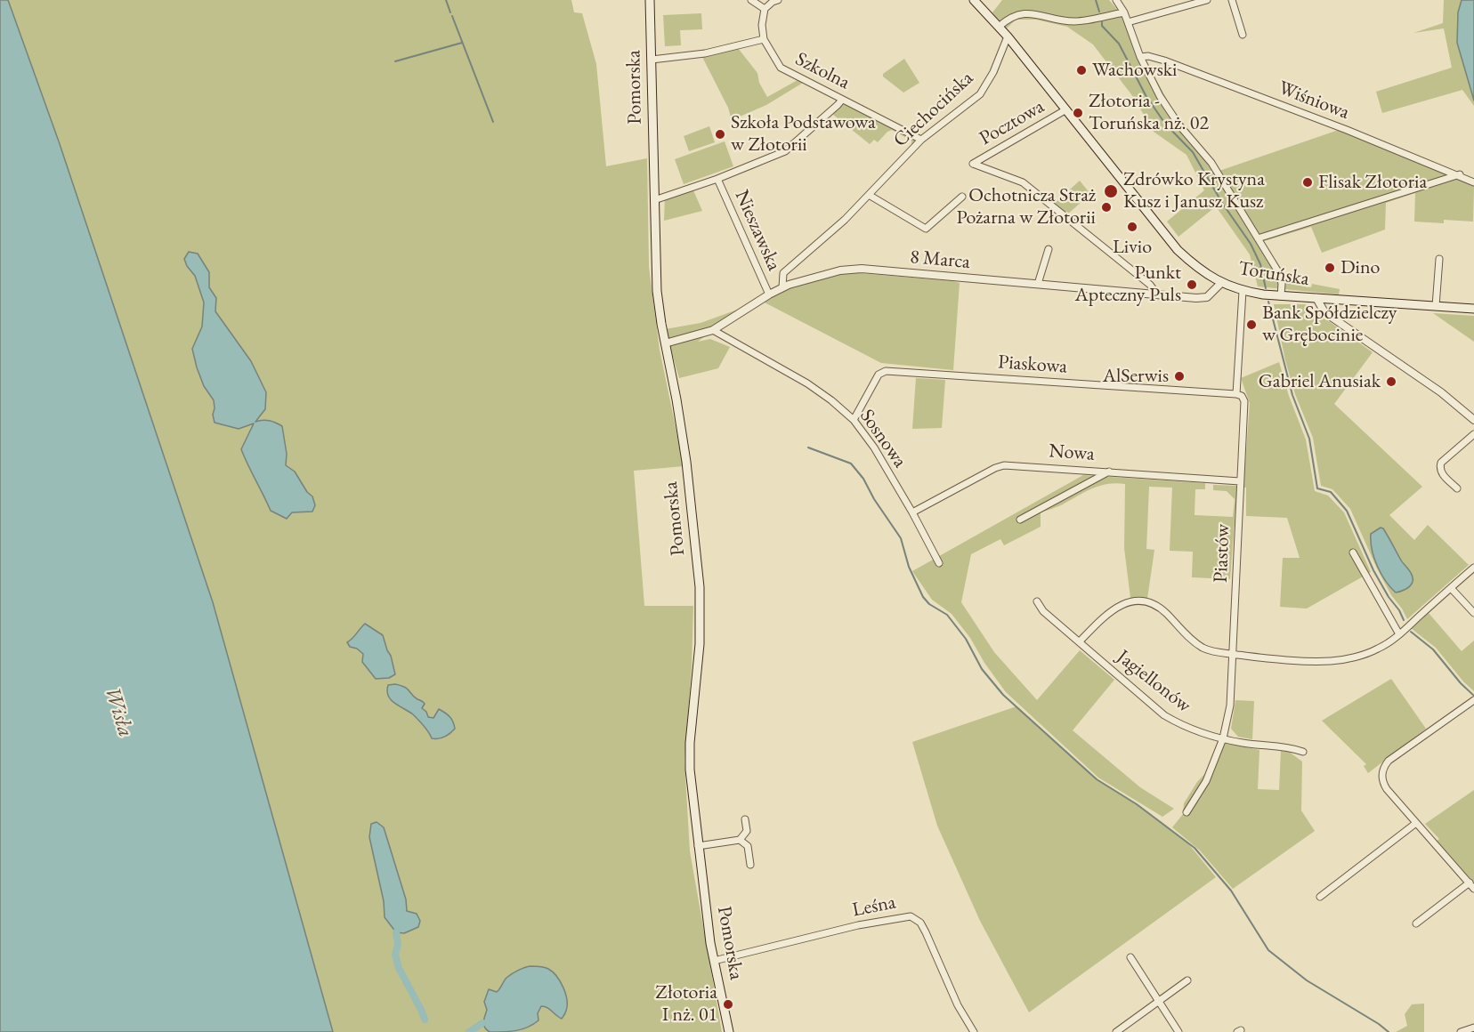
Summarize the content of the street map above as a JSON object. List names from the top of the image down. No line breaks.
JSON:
{"streets":{"main road":["Pomorska","Toruńska"],"street":["Szkolna","Wiśniowa","Ciechocińska","Pocztowa","Nieszawska","8 Marca","Piaskowa","Sosnowa","Nowa","Piastów","Jagiellonów","Leśna"]},"crossings":[["Szkolna","Ciechocińska"],["Pomorska","8 Marca"],["Pomorska","Leśna"],["Ciechocińska","8 Marca"],["Ciechocińska","Toruńska"],["Pocztowa","8 Marca"],["Pocztowa","Toruńska"],["Nieszawska","8 Marca"],["8 Marca","Toruńska"],["8 Marca","Sosnowa"],["Toruńska","Piastów"],["Piaskowa","Sosnowa"],["Piaskowa","Piastów"],["Sosnowa","Nowa"],["Nowa","Piastów"],["Piastów","Jagiellonów"]],"water":["Wisła"],"places":["Wachowski","Złotoria - Toruńska nż. 02","Szkoła Podstawowa w Złotorii","Flisak Złotoria","Zdrówko Krystyna Kusz i Janusz Kusz","Ochotnicza Straż Pożarna w Złotorii","Livio","Dino","Punkt Apteczny Puls","Bank Spółdzielczy w Grębocinie","AlSerwis","Gabriel Anusiak","Złotoria I nż. 01"]}
